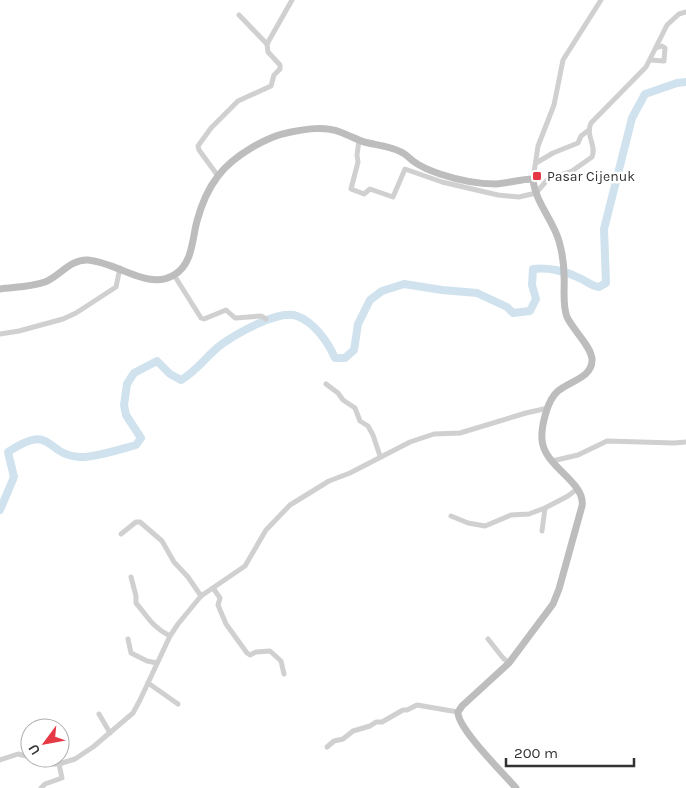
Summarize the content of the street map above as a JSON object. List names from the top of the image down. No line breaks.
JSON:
{"places":{"transit":["Pasar Cijenuk"]},"scale_bar":"200 m","north":"bottom left"}
